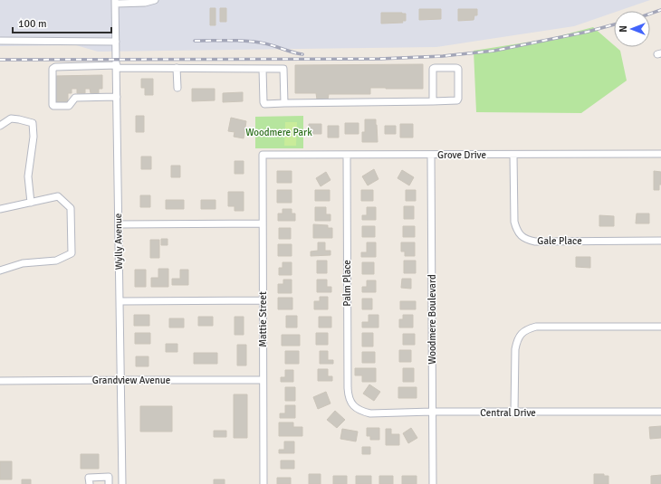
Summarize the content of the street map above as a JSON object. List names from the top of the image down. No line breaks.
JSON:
{"streets":{"street":["Grove Drive","Gale Place","Wylly Avenue","Palm Place","Mattie Street","Woodmere Boulevard","Grandview Avenue","Central Drive"]},"crossings":[["Grove Drive","Gale Place"],["Grove Drive","Palm Place"],["Grove Drive","Mattie Street"],["Grove Drive","Woodmere Boulevard"],["Wylly Avenue","Grandview Avenue"],["Palm Place","Central Drive"],["Mattie Street","Grandview Avenue"],["Woodmere Boulevard","Central Drive"]],"parks":["Woodmere Park"],"scale_bar":"100 m","north":"left"}
